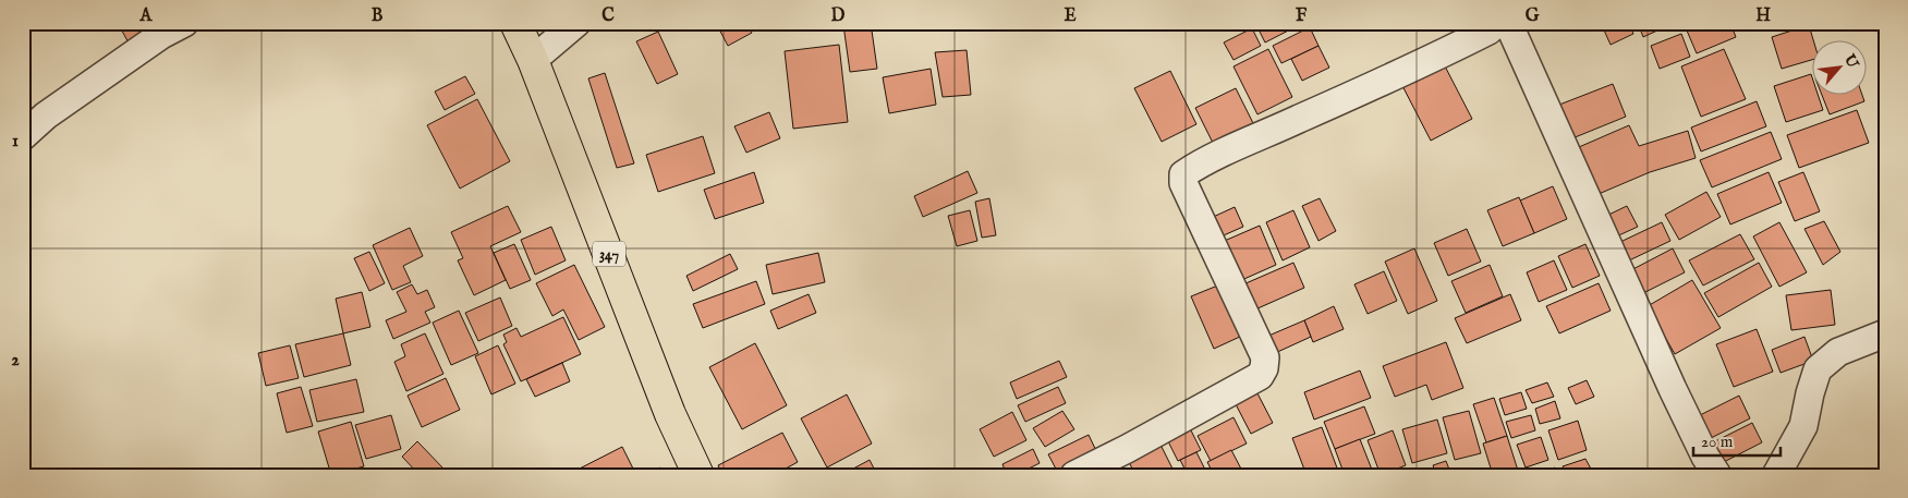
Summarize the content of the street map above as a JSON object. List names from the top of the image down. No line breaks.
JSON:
{"streets":{"main road":["347"]},"scale_bar":"20 m","north":"top right","grid":{"columns":["A","B","C","D","E","F","G","H"],"rows":["1","2"]}}
